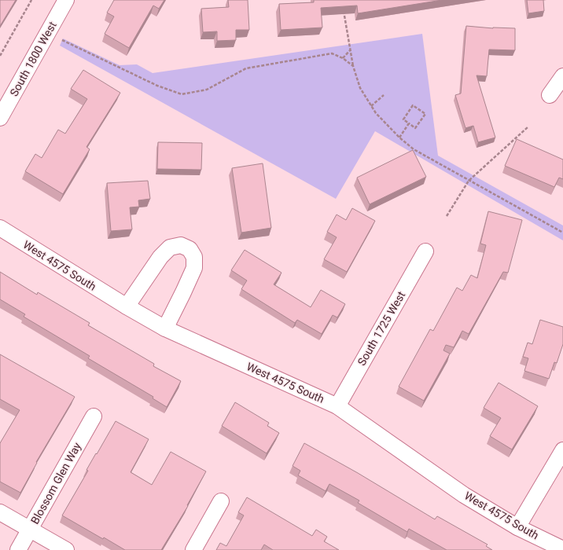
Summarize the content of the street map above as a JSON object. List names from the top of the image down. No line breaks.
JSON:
{"streets":{"street":["South 1800 West","West 4575 South","South 1725 West","Blossom Glen Way"]},"crossings":[["West 4575 South","South 1725 West"]]}
